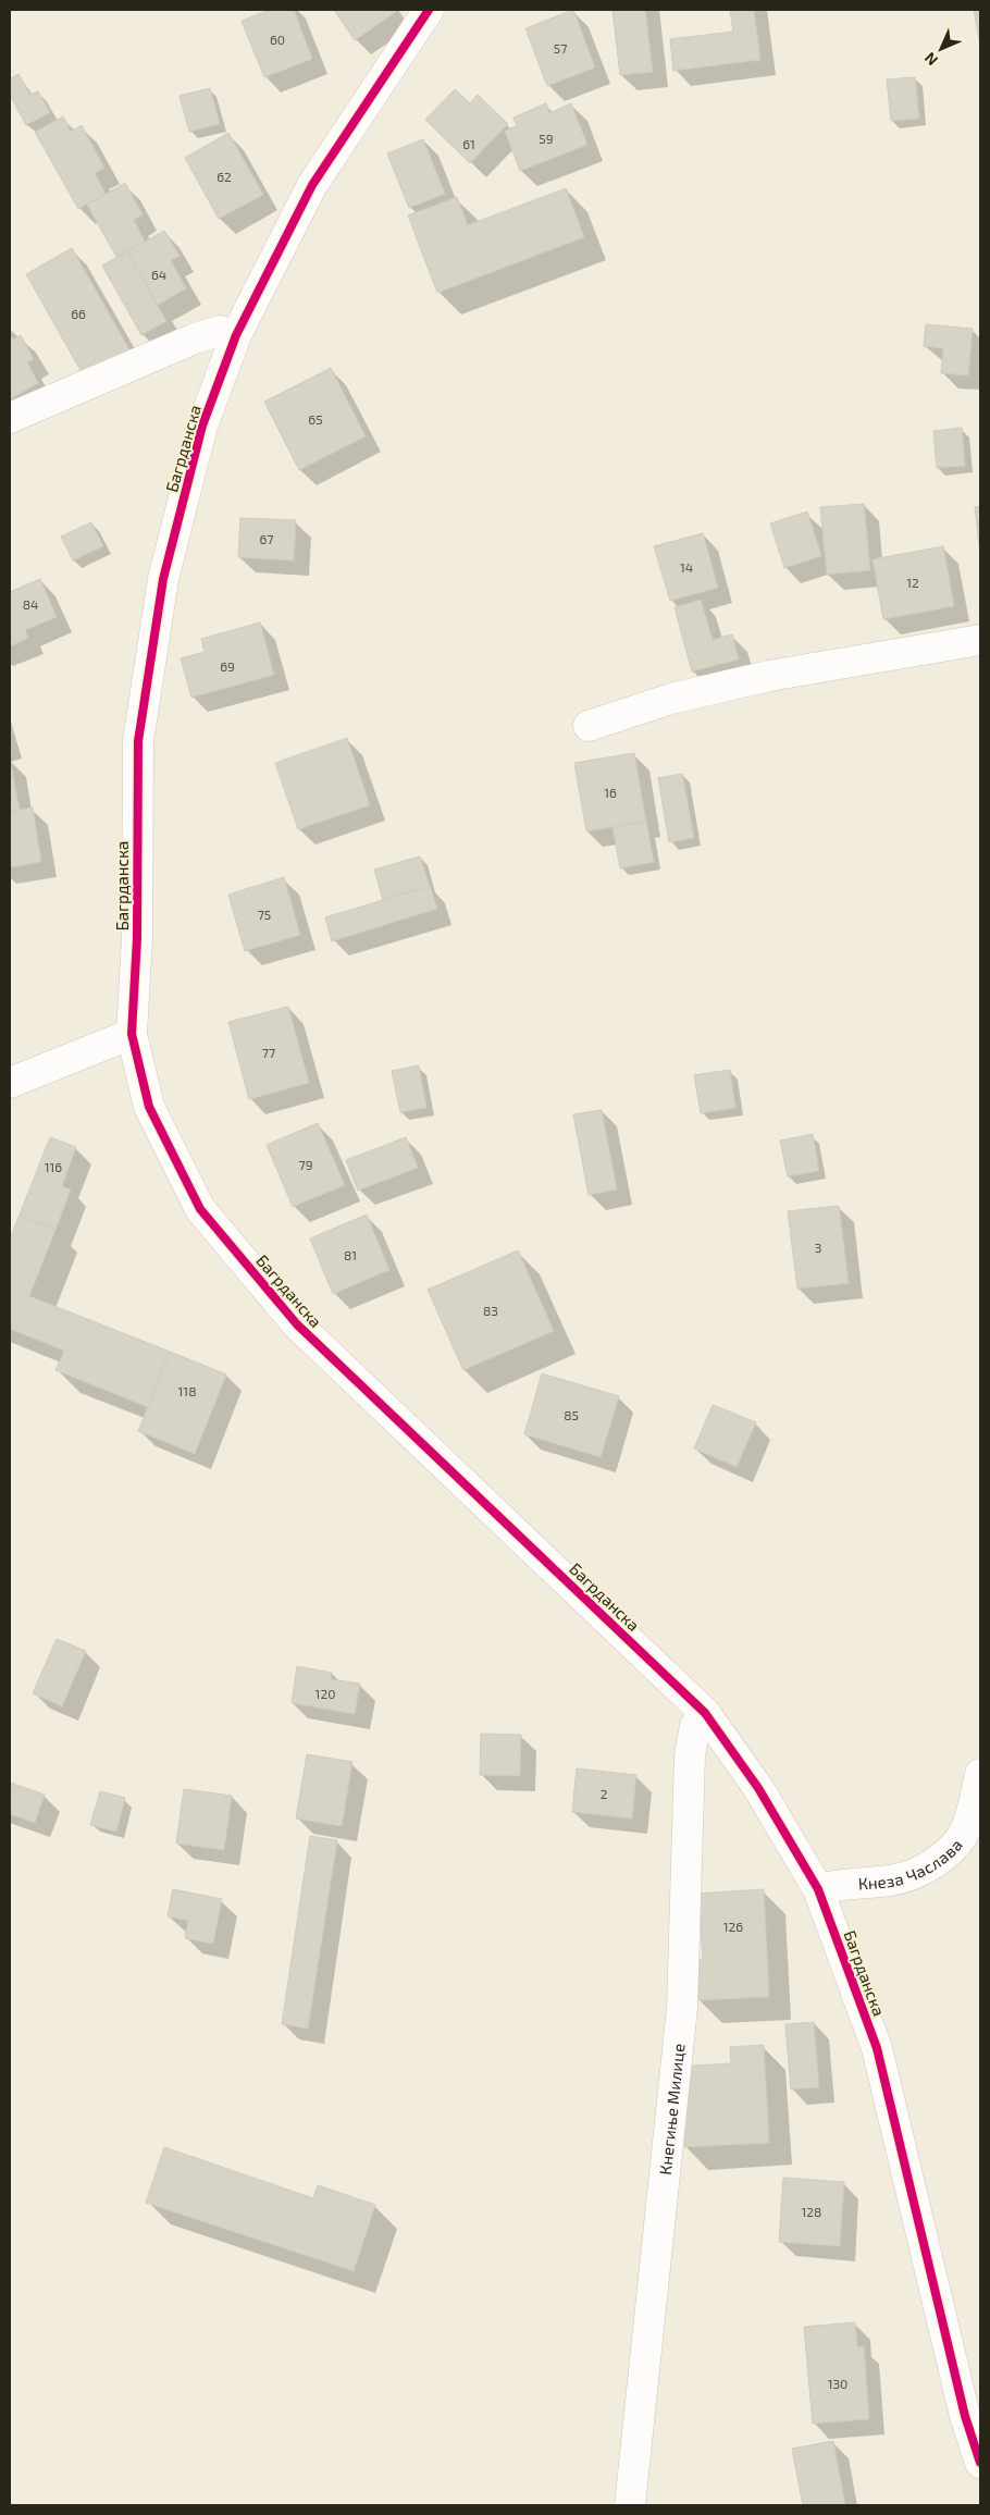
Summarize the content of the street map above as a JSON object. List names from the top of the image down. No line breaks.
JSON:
{"streets":{"street":["Багрданска","Кнеза Часлава","Кнегиње Милице"]},"crossings":[["Багрданска","Кнеза Часлава"],["Багрданска","Кнегиње Милице"]],"house_numbers":["60","57","59","61","62","64","66","65","67","14","12","84","69","16","75","77","79","116","3","81","83","118","85","120","2","126","128","130"],"north":"bottom left"}
